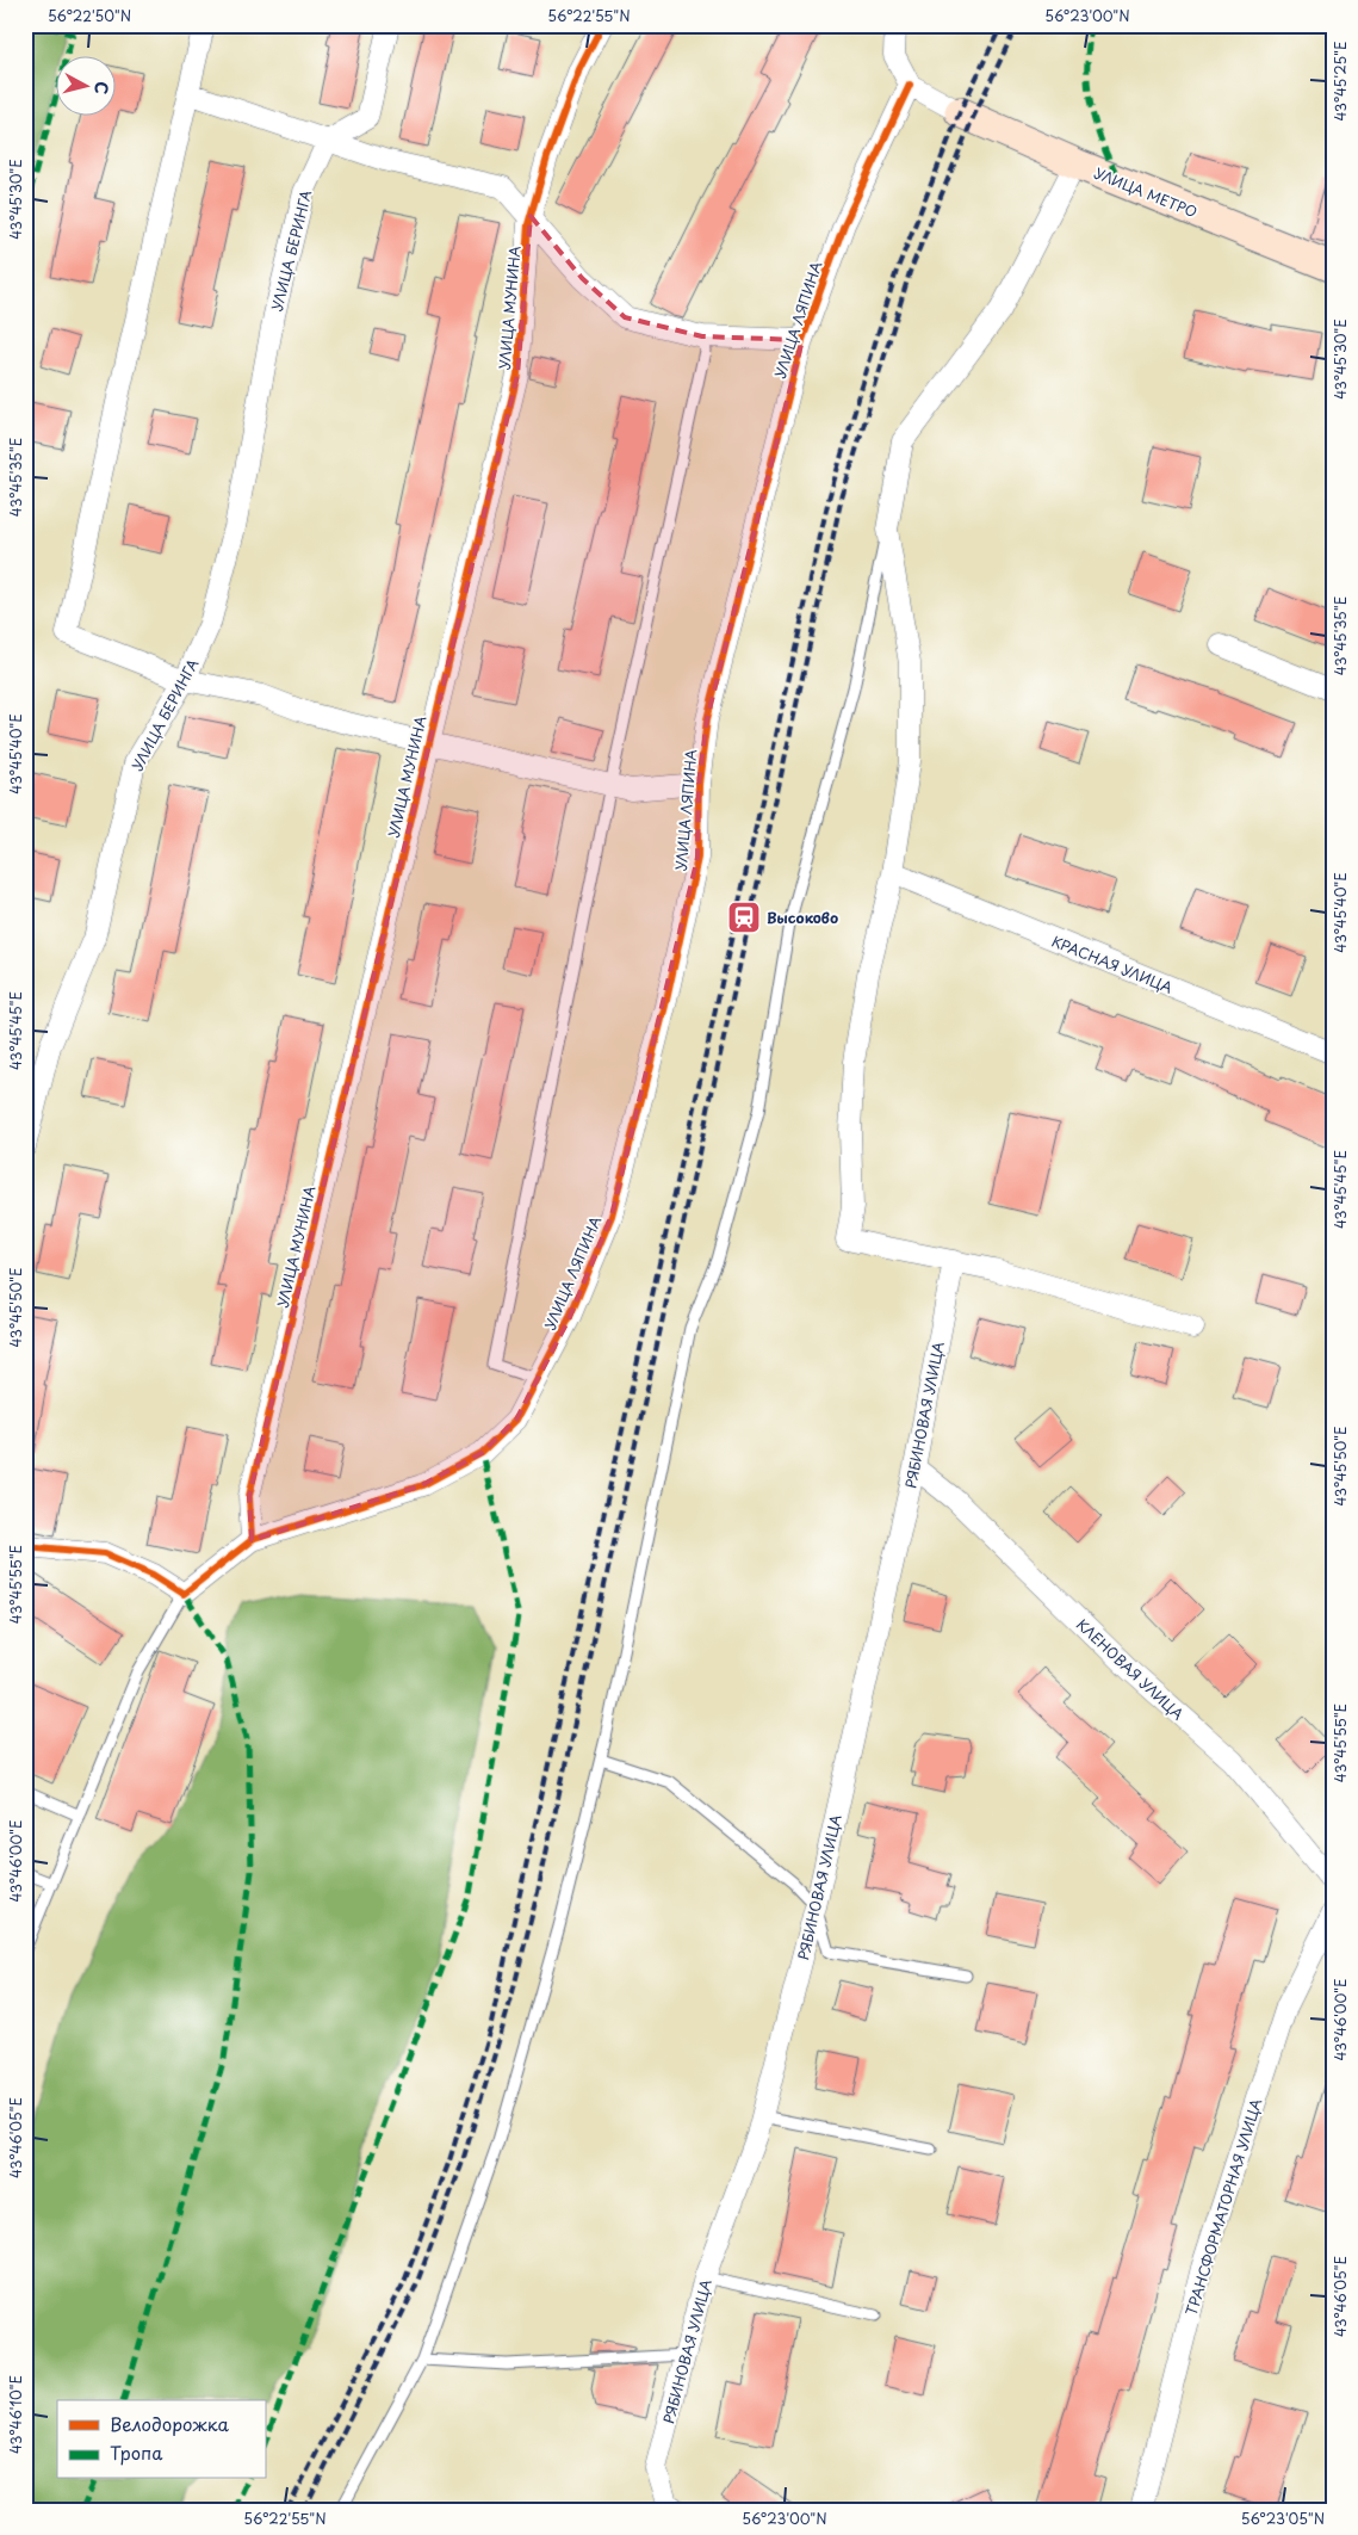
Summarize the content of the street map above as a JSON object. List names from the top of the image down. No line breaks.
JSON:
{"streets":{"street":["УЛИЦА МЕТРО","УЛИЦА БЕРИНГА","УЛИЦА МУНИНА","УЛИЦА ЛЯПИНА","КРАСНАЯ УЛИЦА","РЯБИНОВАЯ УЛИЦА","КЛЕНОВАЯ УЛИЦА","ТРАНСФОРМАТОРНАЯ УЛИЦА"]},"crossings":[["УЛИЦА МУНИНА","УЛИЦА ЛЯПИНА"],["РЯБИНОВАЯ УЛИЦА","КЛЕНОВАЯ УЛИЦА"]],"places":{"station":["Высоково"]},"legend":["Велодорожка","Тропа"],"north":"right","coordinates":["56°22'50\"N","56°22'55\"N","56°23'00\"N","43°45'25\"E","43°45'30\"E","43°45'35\"E","43°45'40\"E","43°45'45\"E","43°45'50\"E","43°45'55\"E","43°46'00\"E","43°46'05\"E","43°46'10\"E","56°23'05\"N"]}
